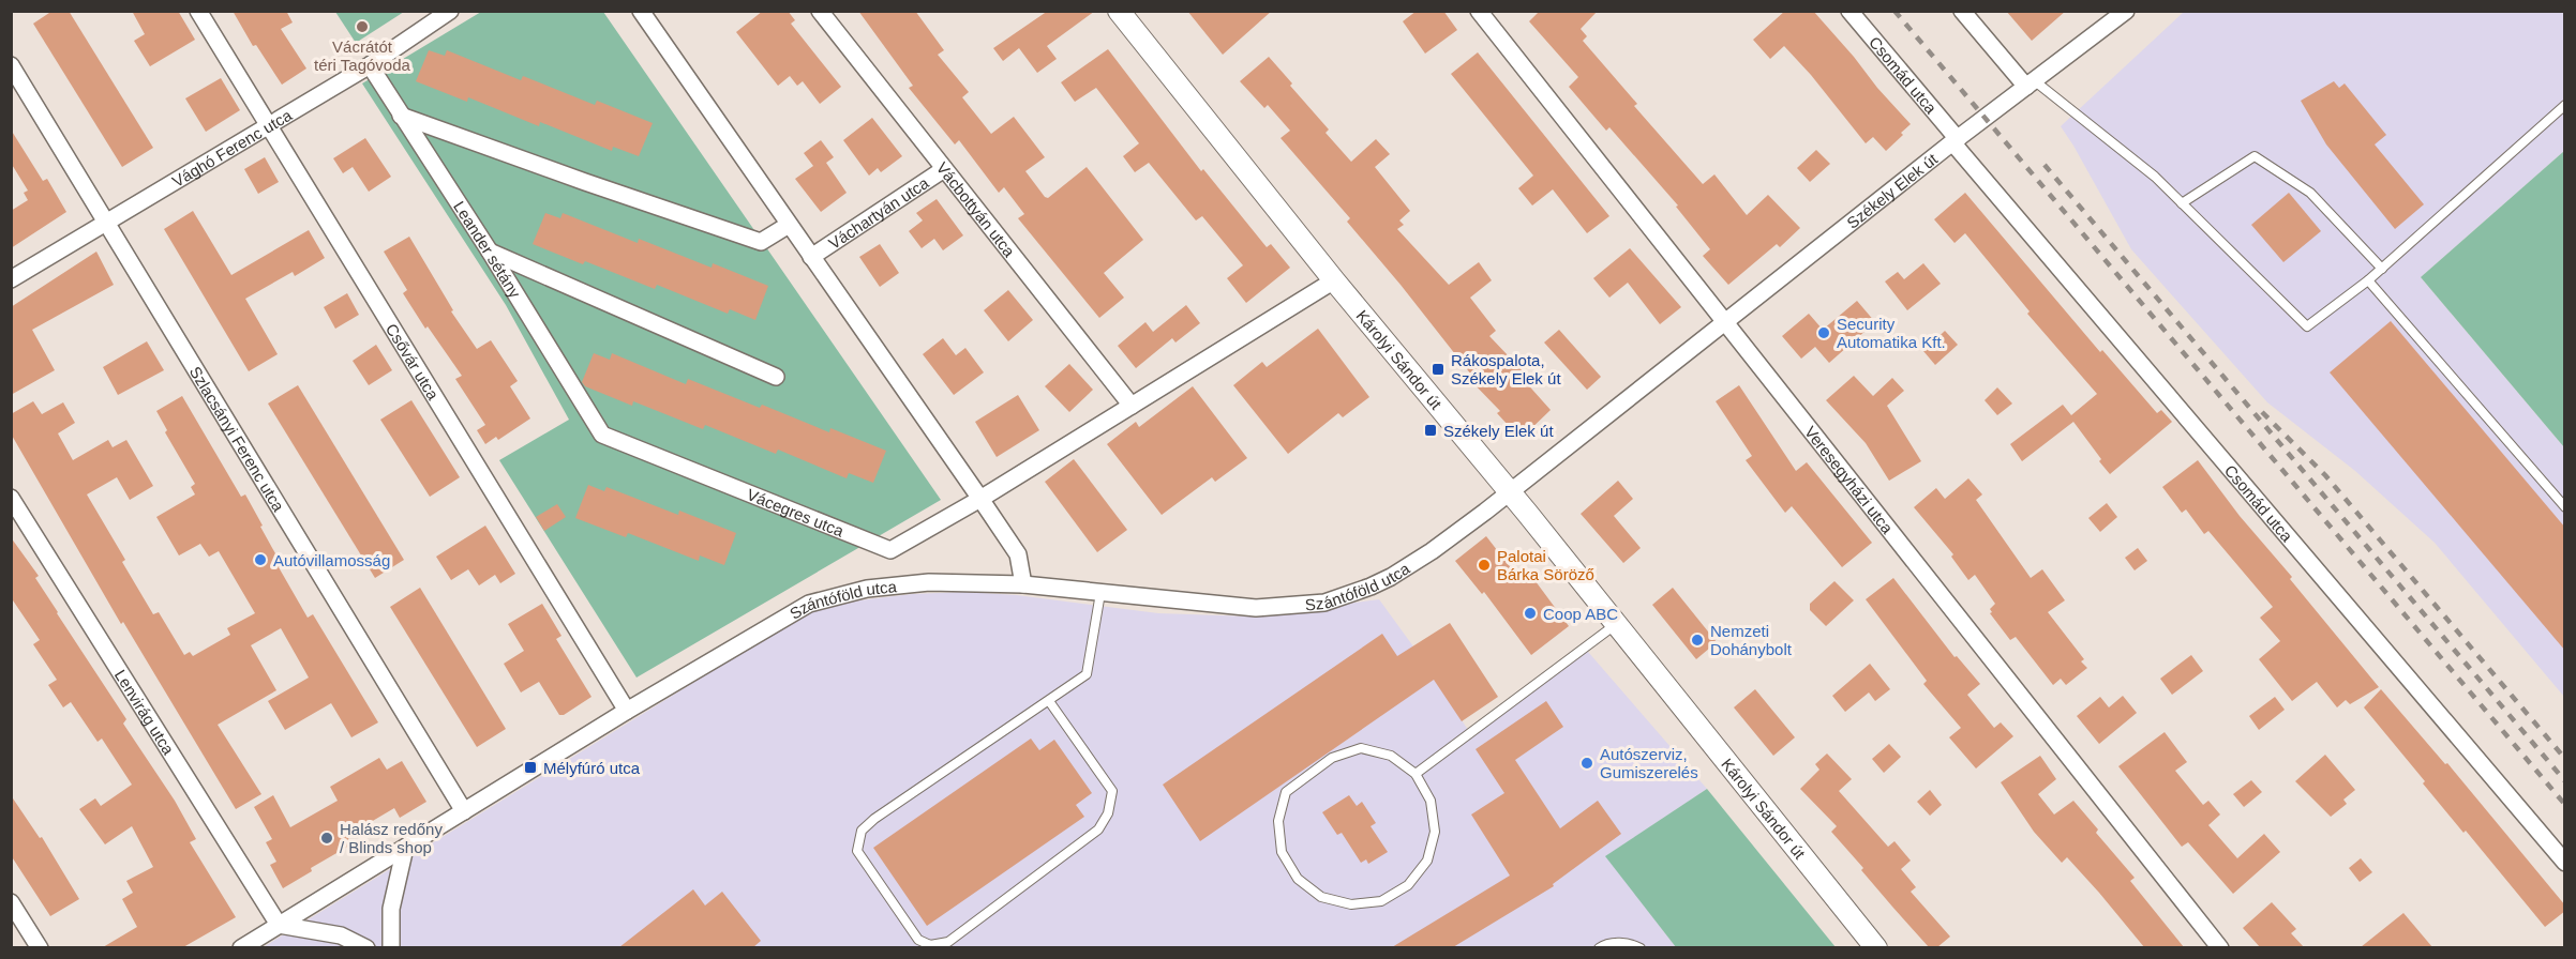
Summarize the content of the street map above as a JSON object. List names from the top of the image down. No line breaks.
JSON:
{"streets":{"street":["Csomád utca","Vághó Ferenc utca","Székely Elek út","Vácbottyán utca","Váchartyán utca","Leander sétány","Károlyi Sándor út","Csővár utca","Szlacsányi Ferenc utca","Veresegyházi utca","Vácegres utca","Szántóföld utca","Lenvirág utca"]},"crossings":[["Csomád utca","Székely Elek út"],["Vághó Ferenc utca","Leander sétány"],["Vághó Ferenc utca","Csővár utca"],["Vághó Ferenc utca","Szlacsányi Ferenc utca"],["Székely Elek út","Károlyi Sándor út"],["Székely Elek út","Veresegyházi utca"],["Székely Elek út","Szántóföld utca"],["Vácbottyán utca","Váchartyán utca"],["Leander sétány","Vácegres utca"],["Károlyi Sándor út","Szántóföld utca"],["Csővár utca","Szántóföld utca"],["Szlacsányi Ferenc utca","Szántóföld utca"],["Szántóföld utca","Lenvirág utca"]],"places":{"other":["Vácrátót téri Tagóvoda","Security Automatika Kft.","Autóvillamosság","Palotai Bárka Söröző","Coop ABC","Nemzeti Dohánybolt","Autószerviz, Gumiszerelés","Halász redőny / Blinds shop"],"transit":["Rákospalota, Székely Elek út","Székely Elek út","Mélyfúró utca"]}}
